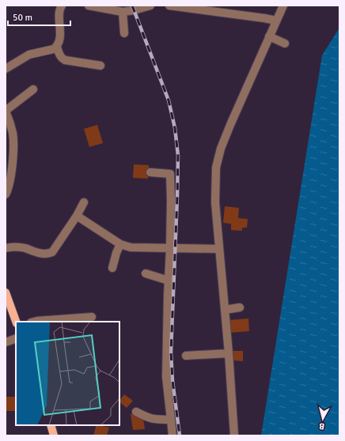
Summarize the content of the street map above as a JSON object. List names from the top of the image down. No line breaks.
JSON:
{"scale_bar":"50 m","north":"bottom"}
